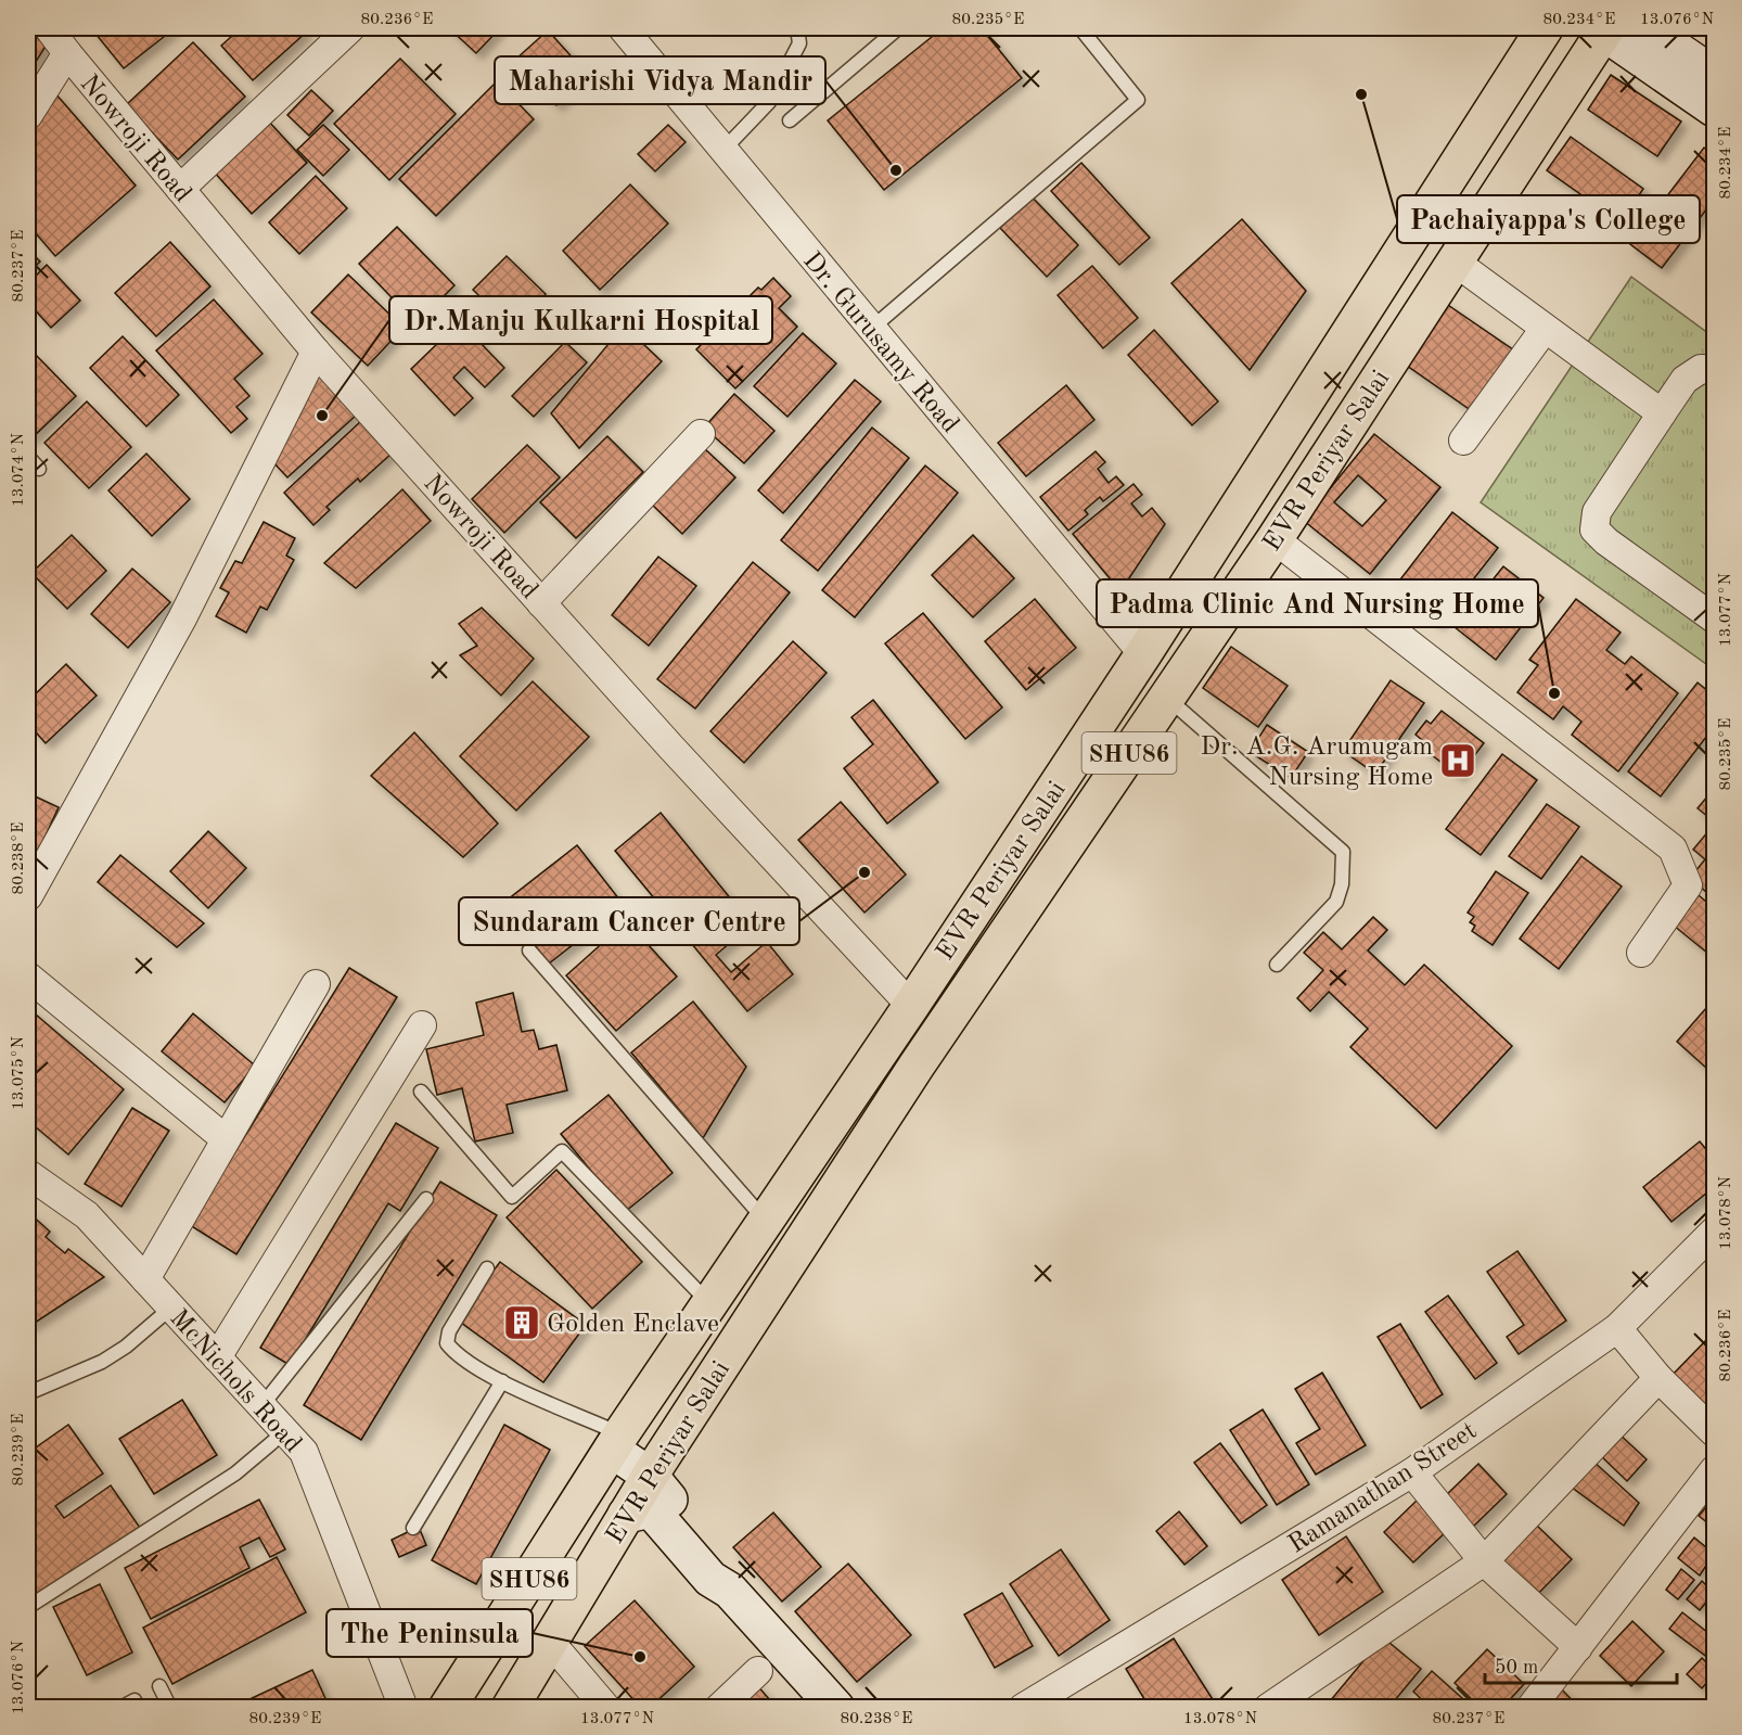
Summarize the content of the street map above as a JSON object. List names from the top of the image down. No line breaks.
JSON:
{"streets":{"main road":["EVR Periyar Salai","SHU86"],"street":["Nowroji Road","Dr. Gurusamy Road","McNichols Road","Ramanathan Street"]},"crossings":[["Nowroji Road","EVR Periyar Salai"],["Dr. Gurusamy Road","EVR Periyar Salai"]],"places":{"other":["Pachaiyappa's College","Maharishi Vidya Mandir","Dr.Manju Kulkarni Hospital","Padma Clinic And Nursing Home","Sundaram Cancer Centre","The Peninsula"],"hospital":["Dr. A.G. Arumugam Nursing Home"],"building":["Golden Enclave"]},"scale_bar":"50 m","coordinates":["80.236°E","80.235°E","80.234°E","13.076°N","80.237°E","13.074°N","13.077°N","80.238°E","13.075°N","13.078°N","80.239°E"]}
